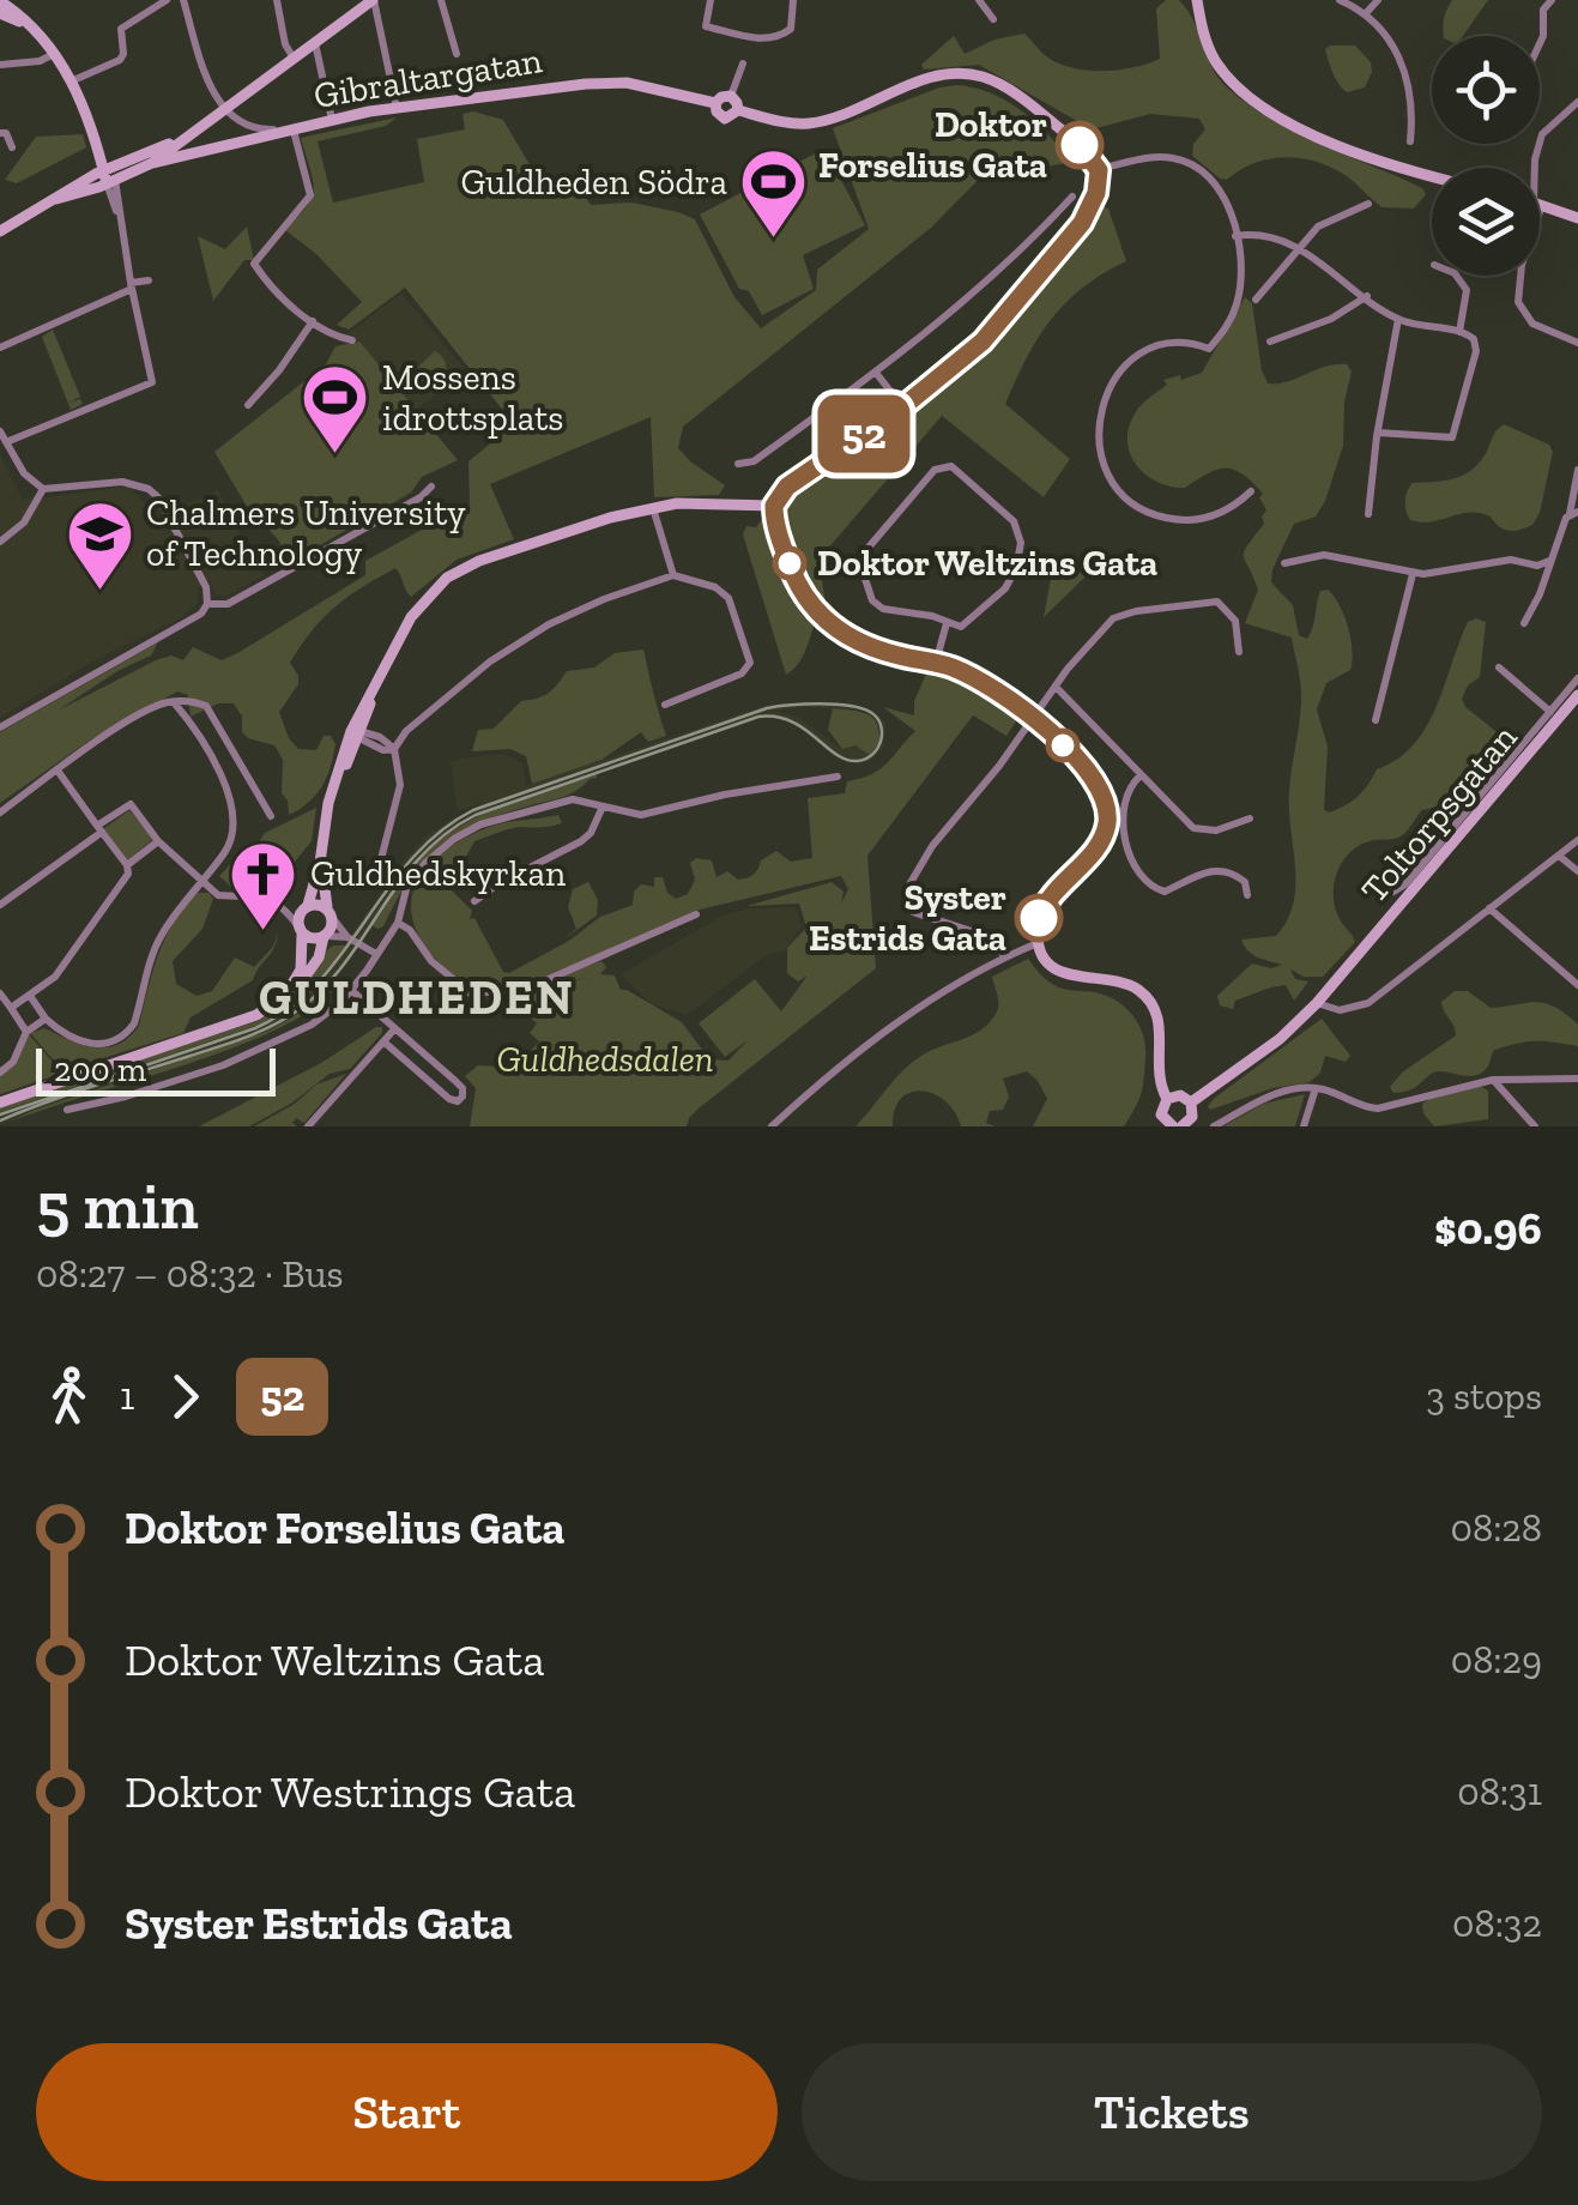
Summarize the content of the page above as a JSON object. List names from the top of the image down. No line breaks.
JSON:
{"streets":{"street":["Gibraltargatan","Toltorpsgatan"]},"districts":["GULDHEDEN"],"parks":["Guldhedsdalen"],"places":{"other":["Doktor Forselius Gata","Doktor Weltzins Gata","Syster Estrids Gata"],"sports":["Guldheden Södra","Mossens idrottsplats"],"school or university":["Chalmers University of Technology"],"church":["Guldhedskyrkan"]},"lines":["bus line 52"],"scale_bar":"200 m","page":{"on_map":"52","scale":"200 m","heading":["5 min","08:27 – 08:32 · Bus","$0.96"],"legs":["1","52","3 stops"],"list":[{"name":"Doktor Forselius Gata","value":"08:28"},{"name":"Doktor Weltzins Gata","value":"08:29"},{"name":"Doktor Westrings Gata","value":"08:31"},{"name":"Syster Estrids Gata","value":"08:32"}],"buttons":["Start","Tickets"]}}
